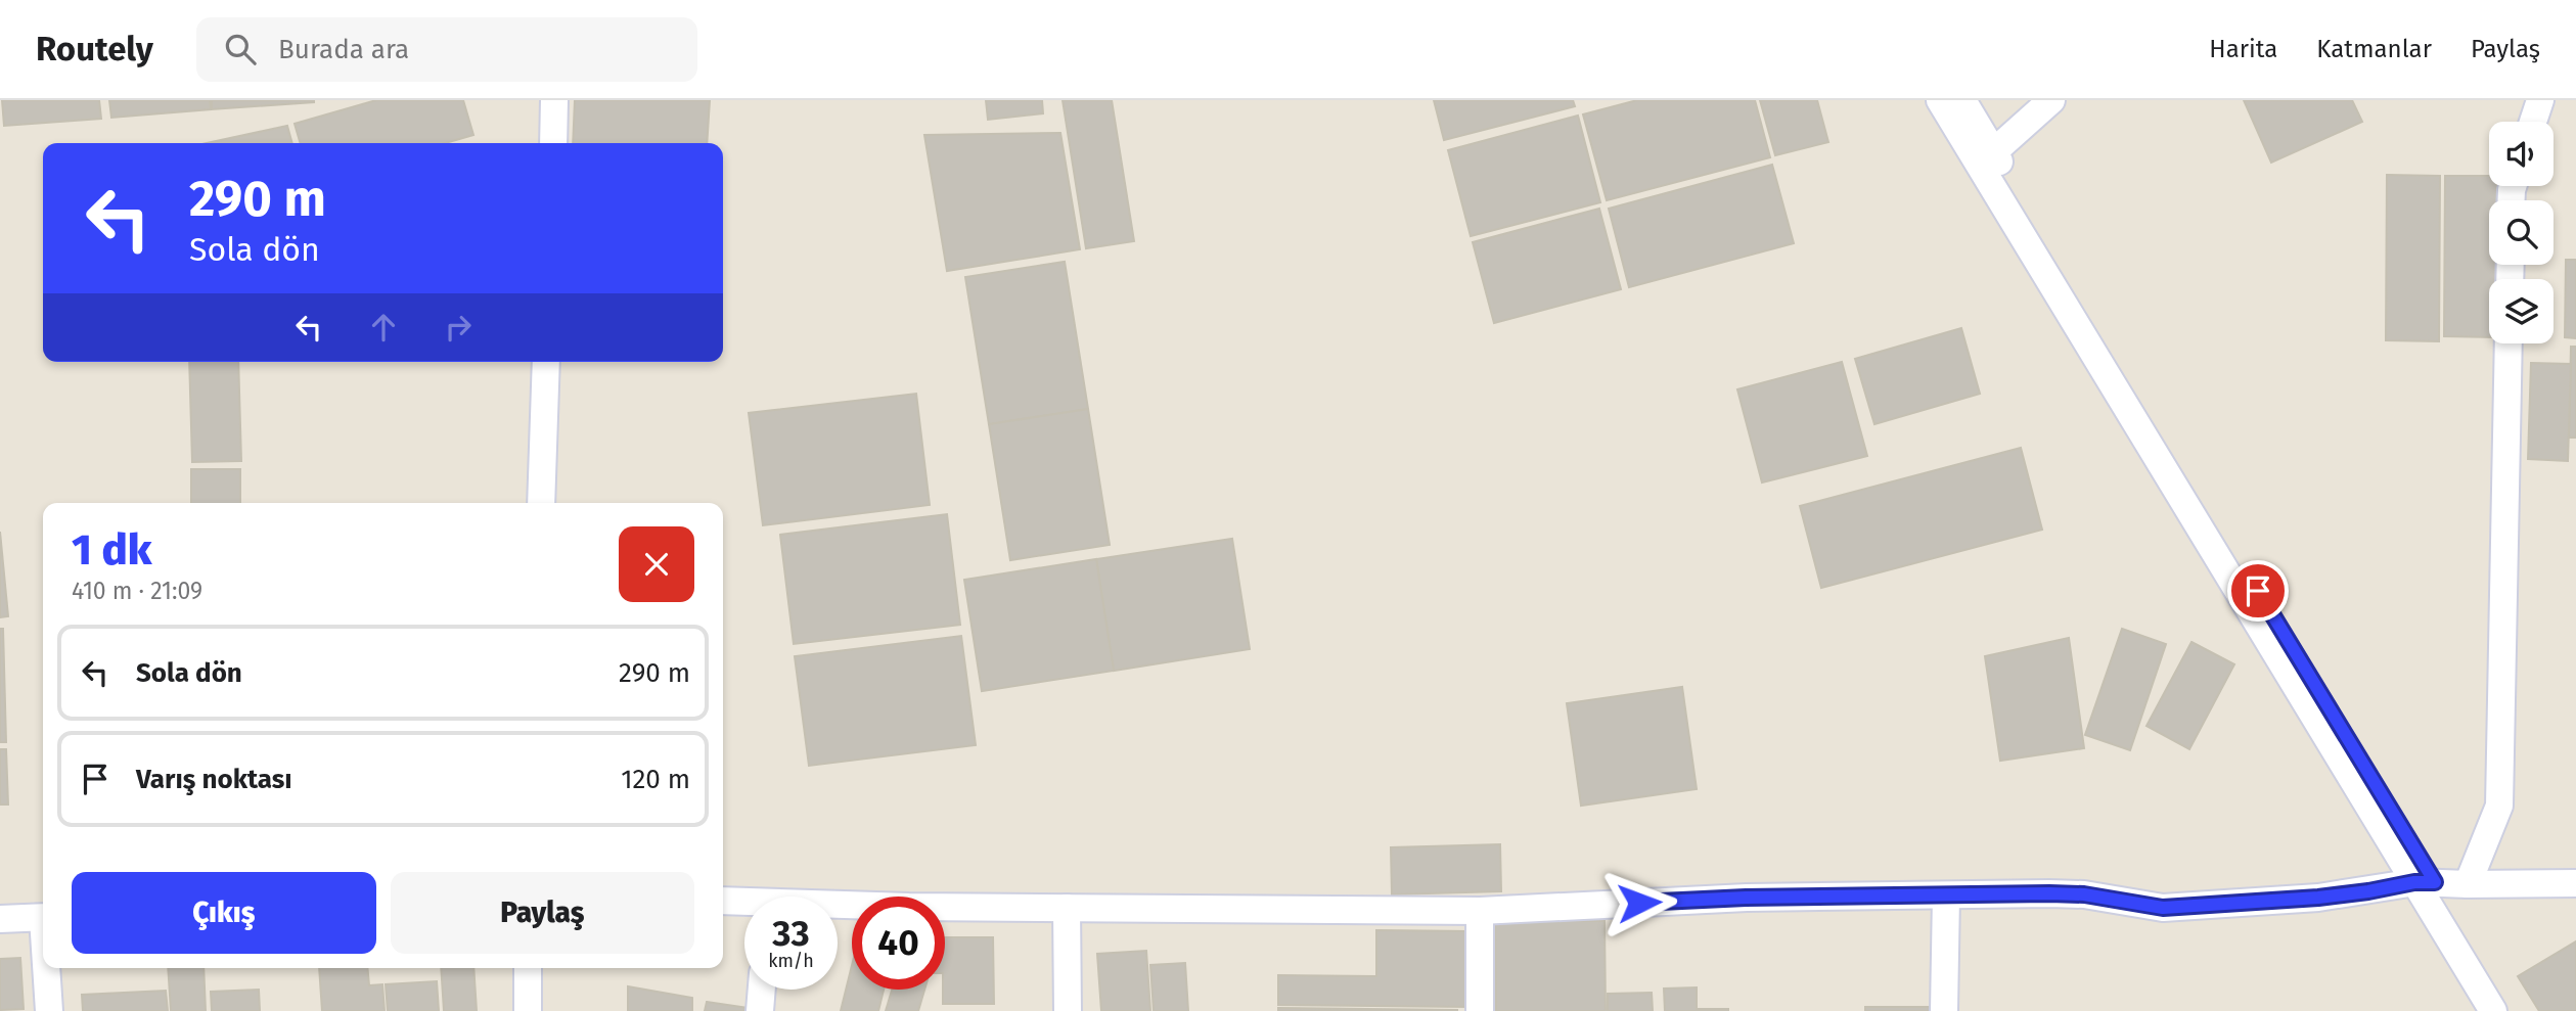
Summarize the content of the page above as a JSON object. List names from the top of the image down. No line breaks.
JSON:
{"page":{"header":"Routely","search":"Burada ara","nav":["Harita","Katmanlar","Paylaş"],"turn":["290 m","Sola dön"],"heading":["1 dk","410 m · 21:09"],"list":[{"name":"Sola dön","value":"290 m"},{"name":"Varış noktası","value":"120 m"}],"buttons":["Çıkış","Paylaş"],"speed":"33 km/h","limit":"40"}}
